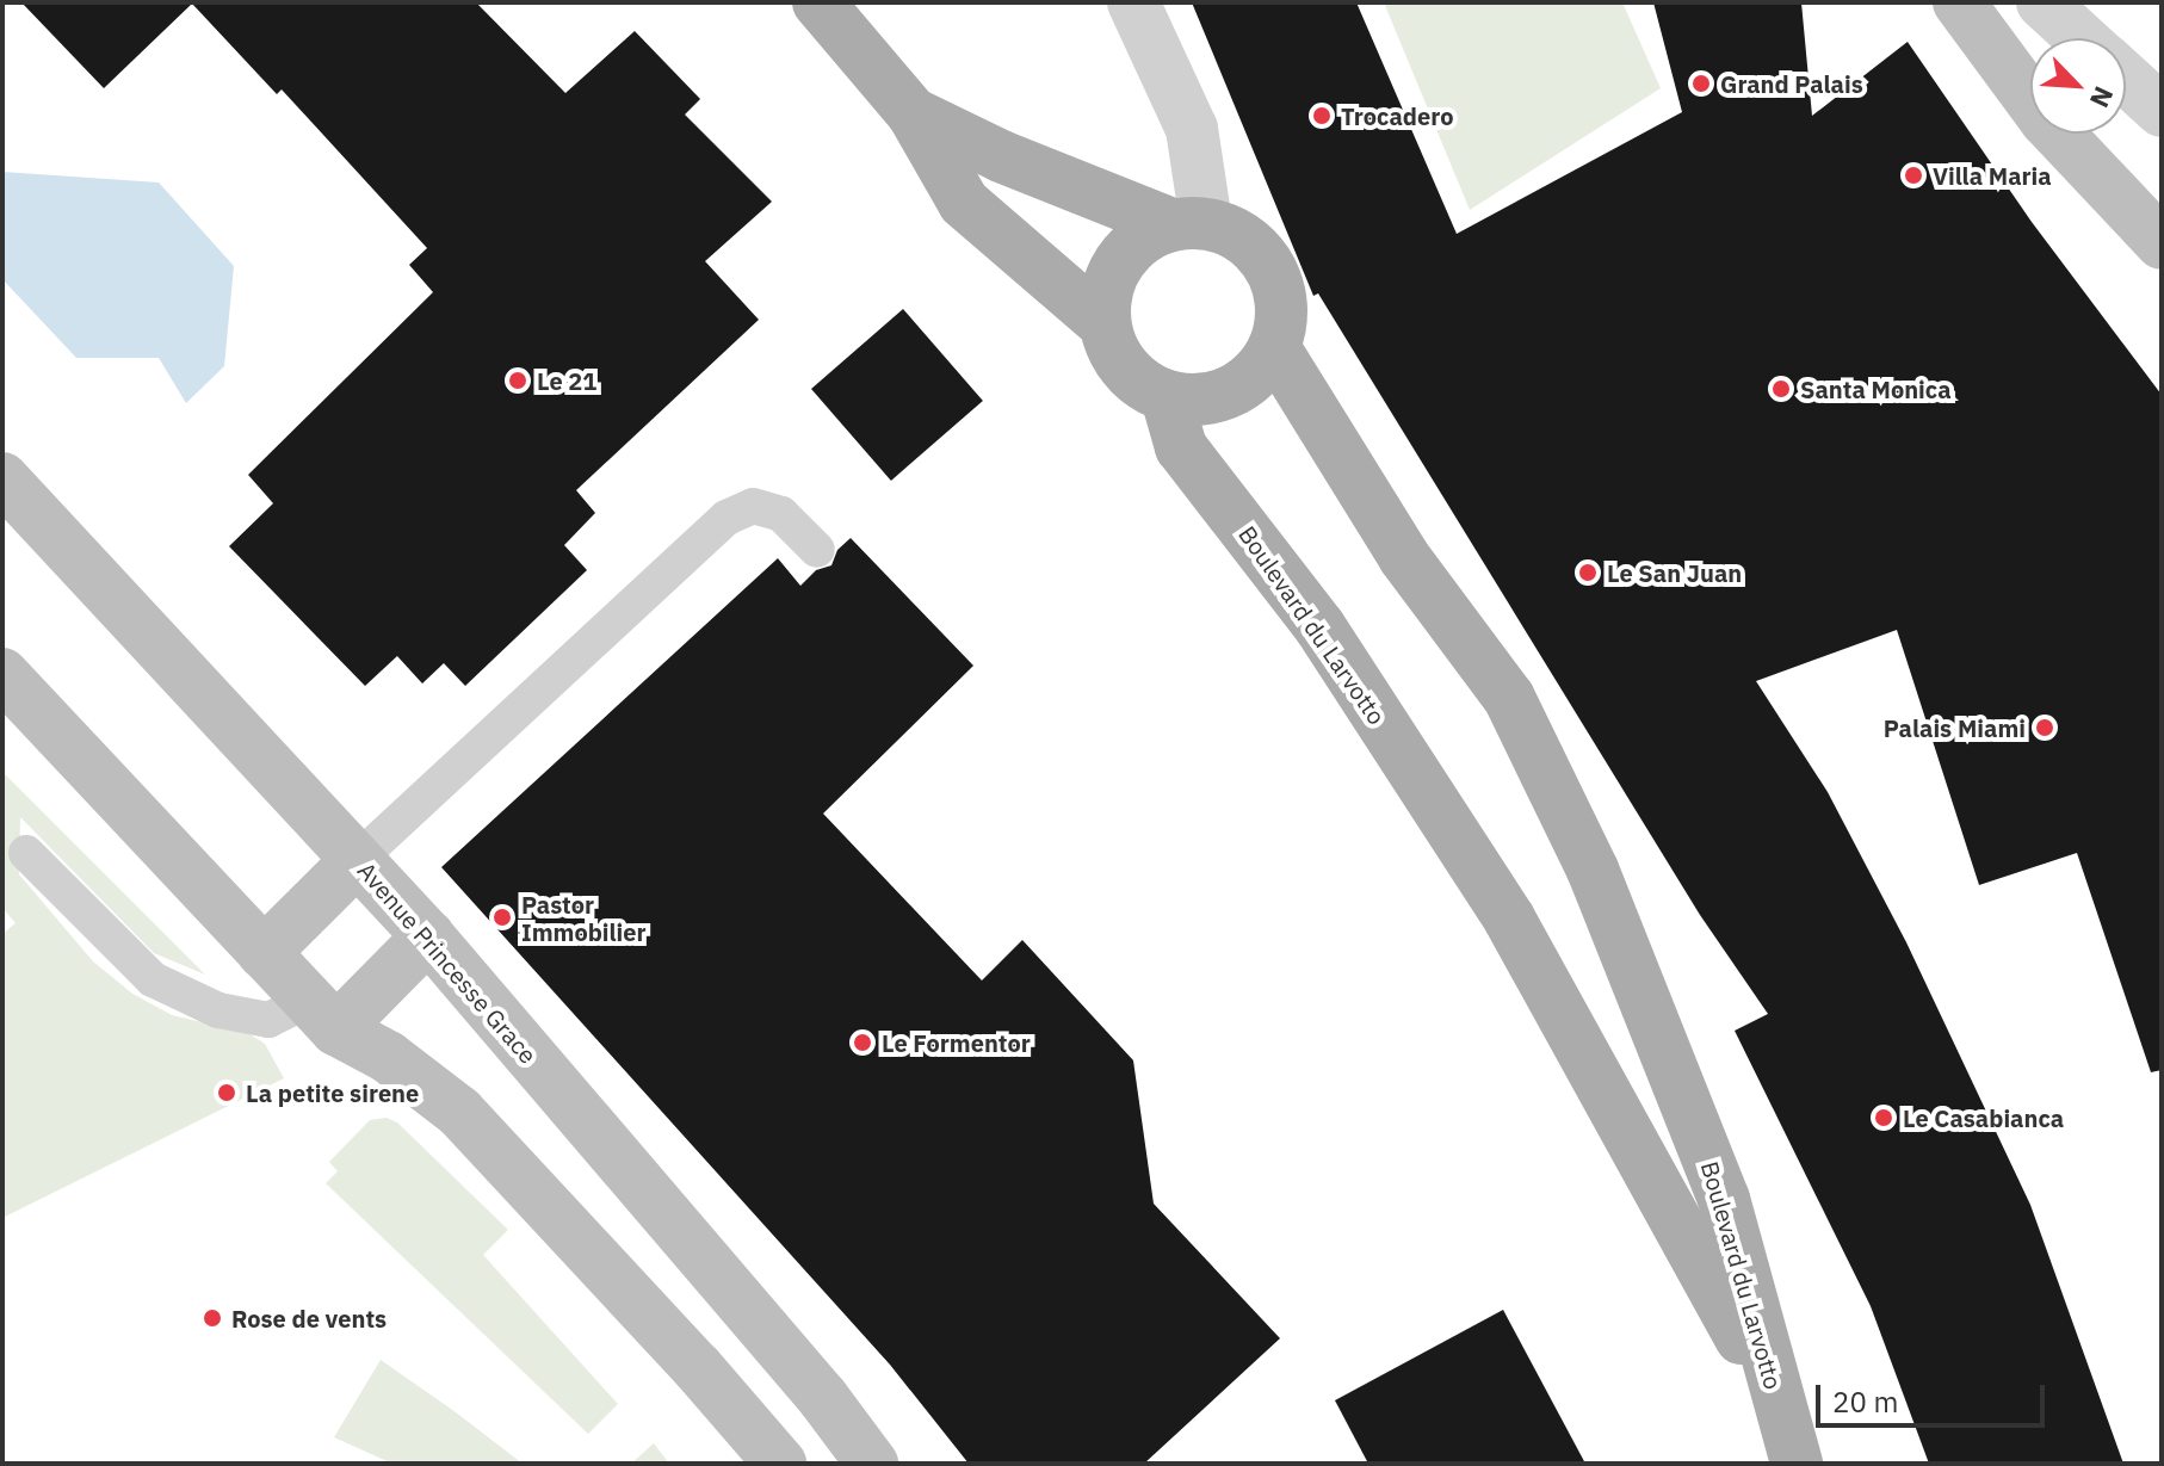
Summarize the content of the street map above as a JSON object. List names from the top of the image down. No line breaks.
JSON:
{"streets":{"main road":["Boulevard du Larvotto"],"street":["Avenue Princesse Grace"]},"places":["Grand Palais","Trocadero","Villa Maria","Le 21","Santa Monica","Le San Juan","Palais Miami","Pastor Immobilier","Le Formentor","La petite sirene","Le Casabianca","Rose de vents"],"scale_bar":"20 m","north":"bottom right"}
